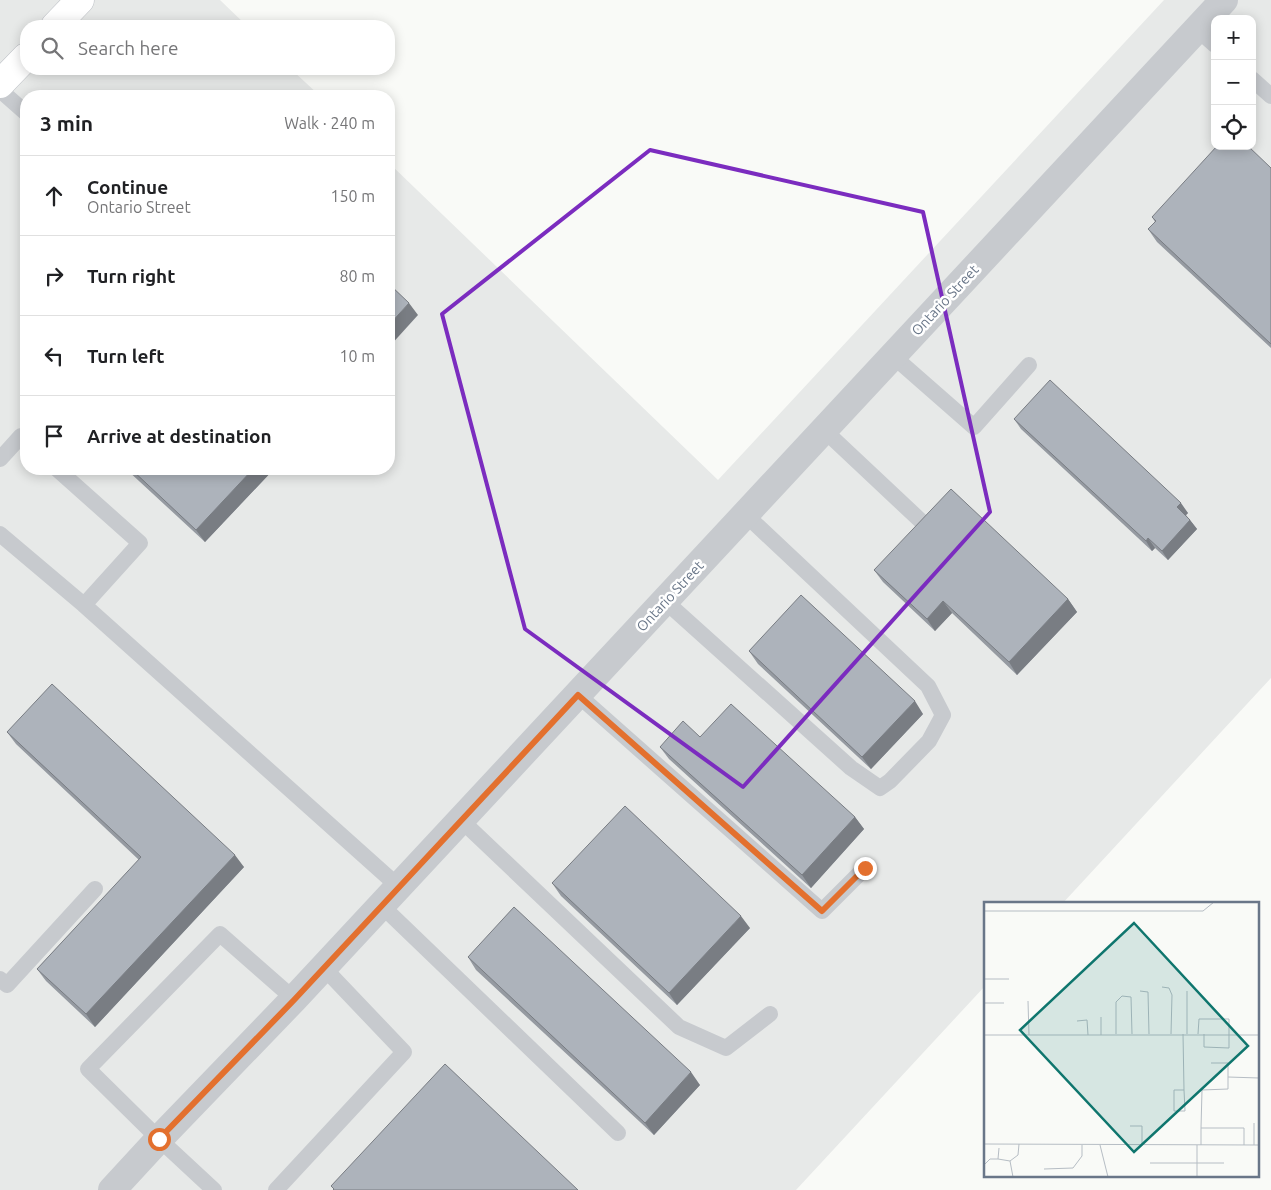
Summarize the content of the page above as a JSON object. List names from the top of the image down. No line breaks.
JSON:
{"streets":{"street":["Ontario Street"]},"page":{"map_buttons":["+","−"],"search":"Search here","heading":["3 min","Walk · 240 m"],"list":[["Continue","Ontario Street","150 m"],["Turn right","80 m"],["Turn left","10 m"],"Arrive at destination"]}}
